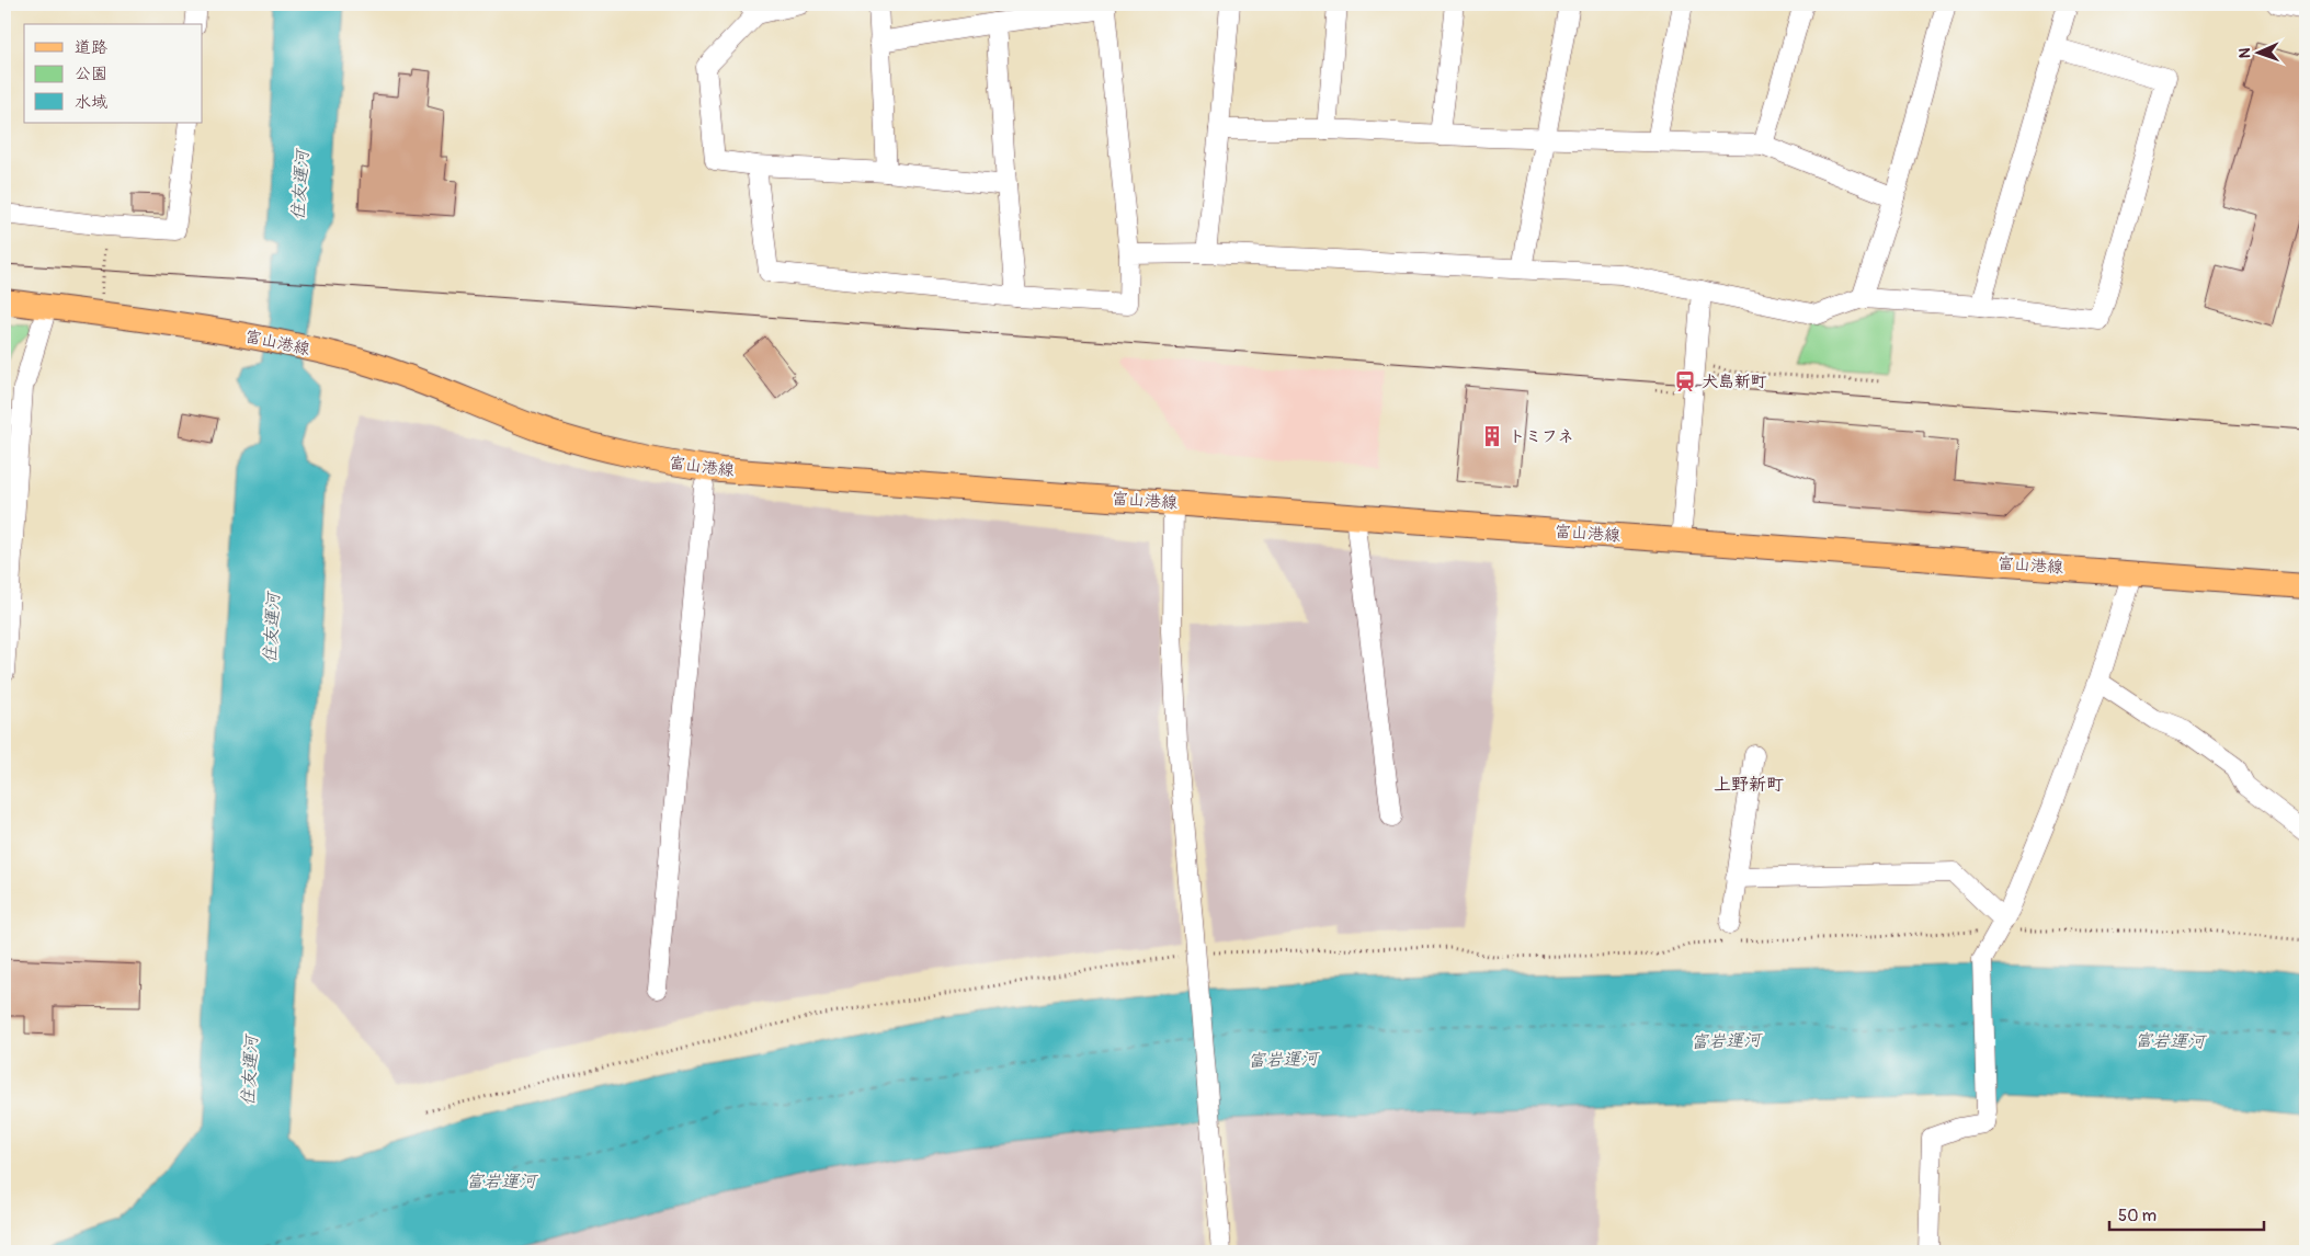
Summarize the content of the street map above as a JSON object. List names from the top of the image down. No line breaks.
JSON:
{"streets":{"main road":["富山港線"]},"districts":["上野新町"],"water":["住友運河","富岩運河"],"places":{"station":["犬島新町"],"building":["トミフネ"]},"legend":["道路","公園","水域"],"scale_bar":"50 m","north":"left"}
